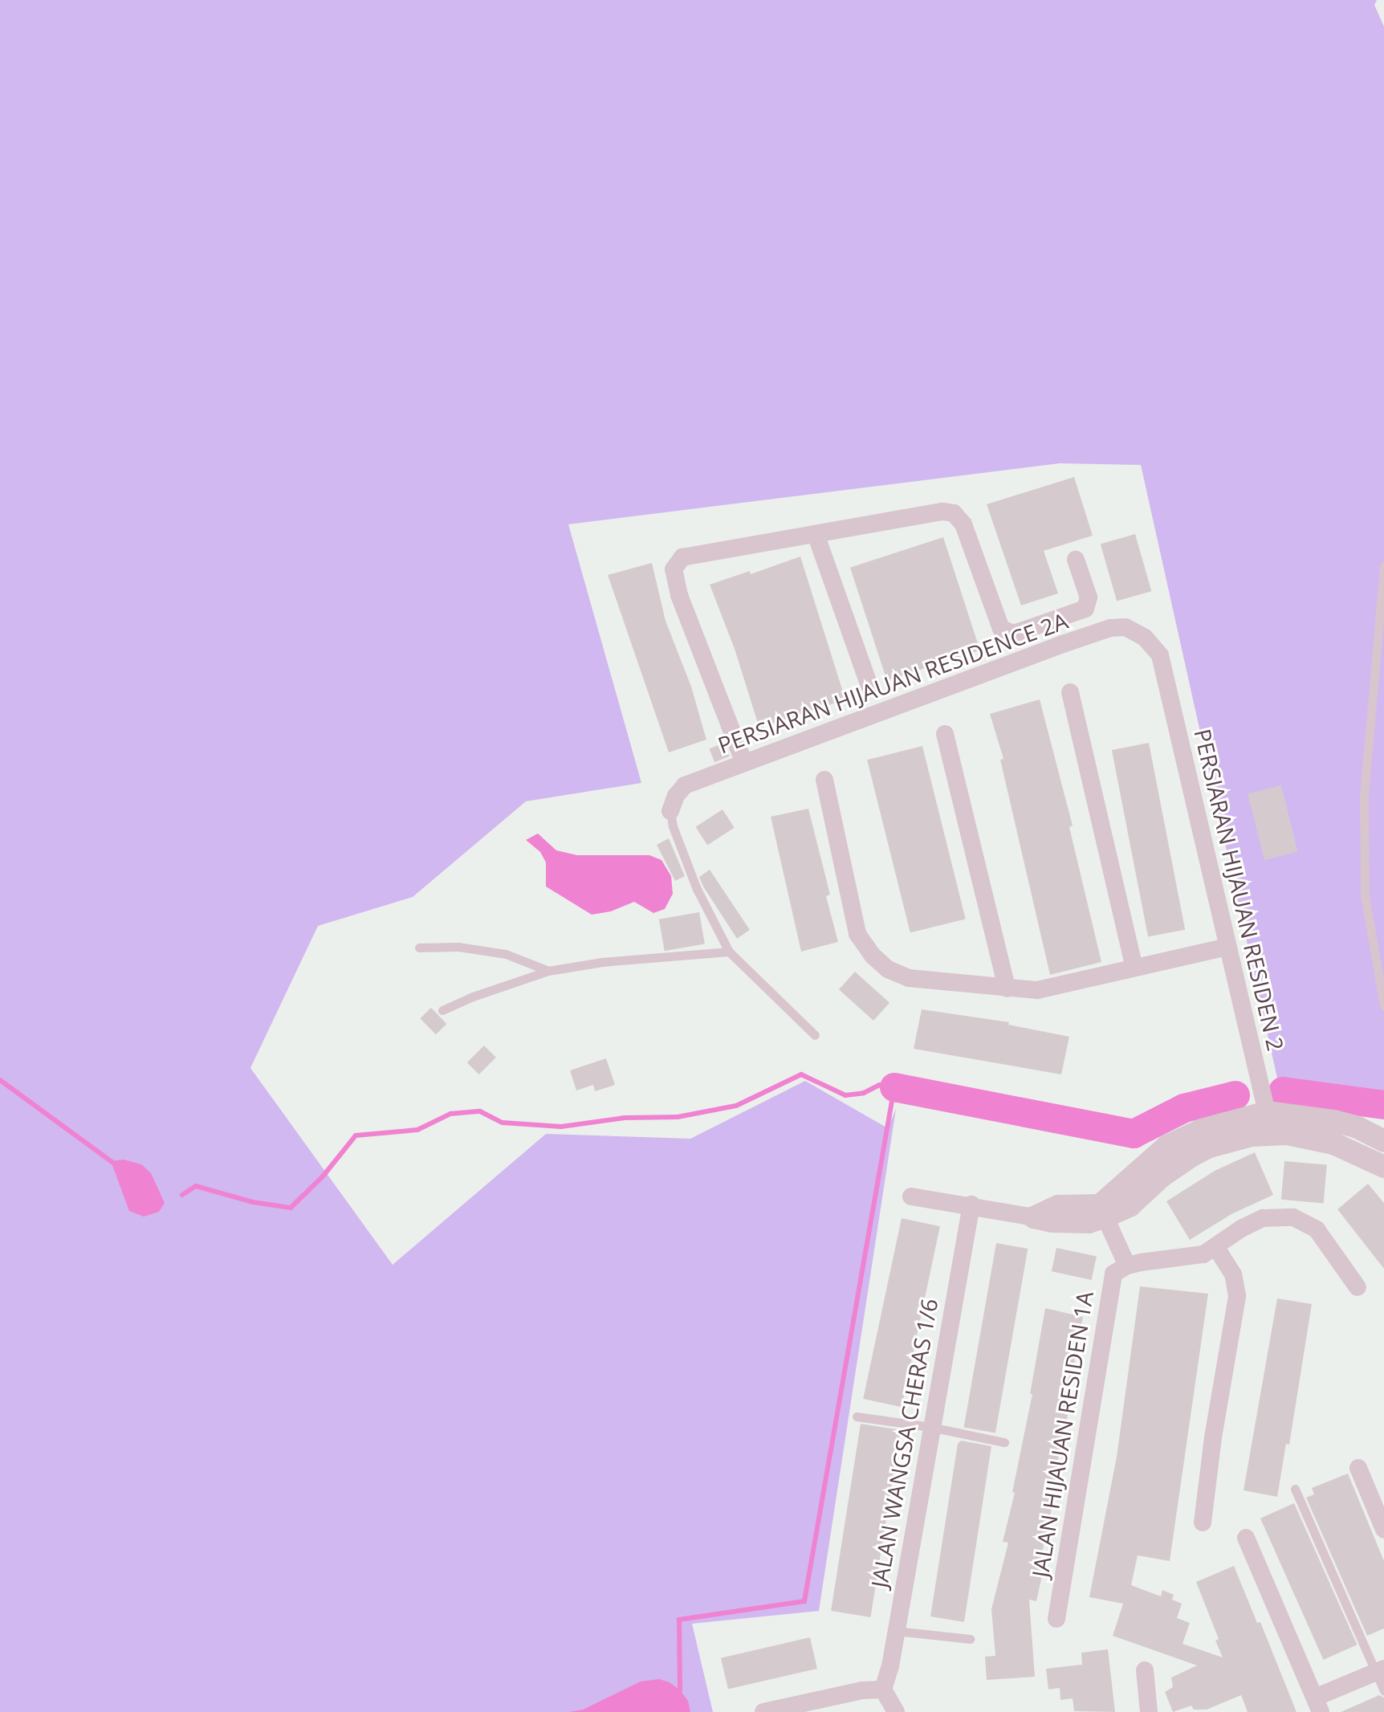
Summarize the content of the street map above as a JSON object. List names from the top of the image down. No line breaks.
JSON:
{"streets":{"street":["PERSIARAN HIJAUAN RESIDENCE 2A","PERSIARAN HIJAUAN RESIDEN 2","JALAN HIJAUAN RESIDEN 1A","JALAN WANGSA CHERAS 1/6"]},"crossings":[["PERSIARAN HIJAUAN RESIDENCE 2A","PERSIARAN HIJAUAN RESIDEN 2"]]}
